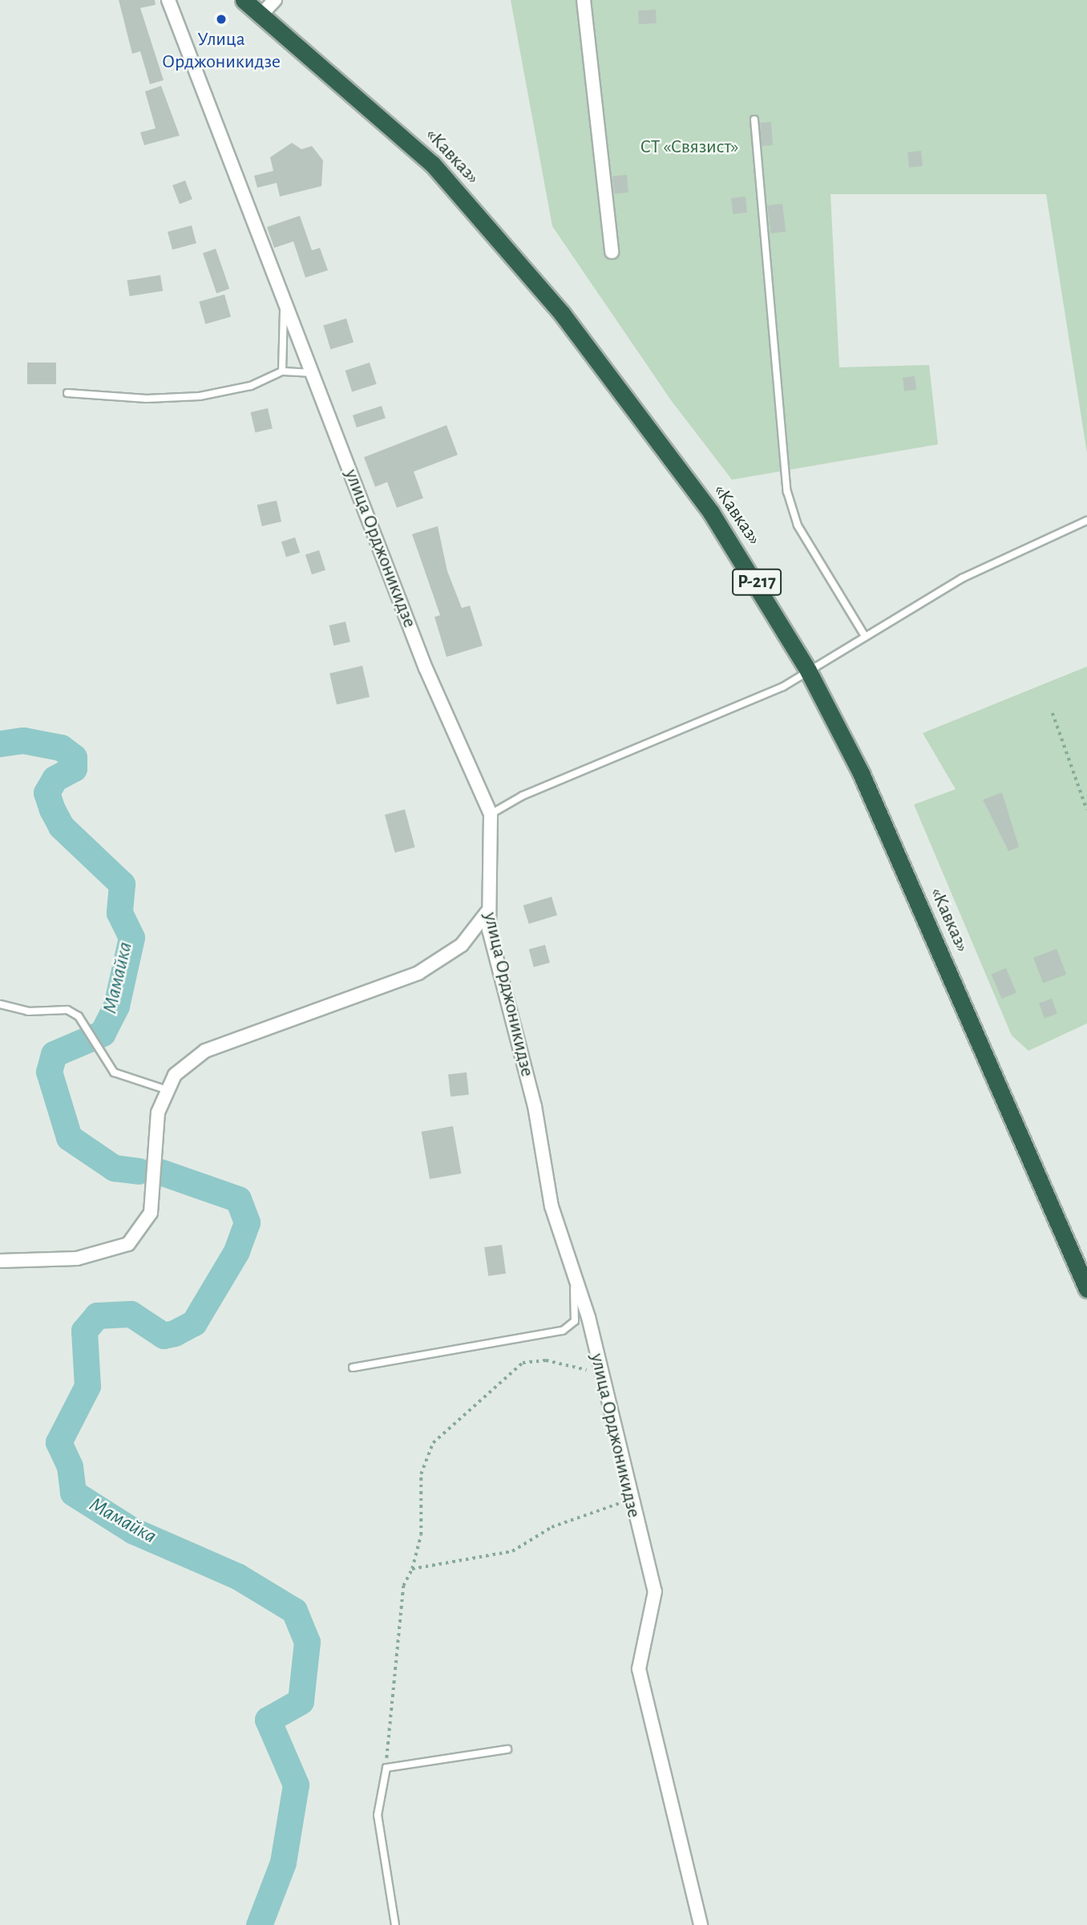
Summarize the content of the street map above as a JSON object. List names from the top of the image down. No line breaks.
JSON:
{"streets":{"highway":["«Кавказ»","Р-217"],"street":["улица Орджоникидзе"]},"water":["Мамайка"],"parks":["СТ «Связист»"],"places":["Улица Орджоникидзе"]}
